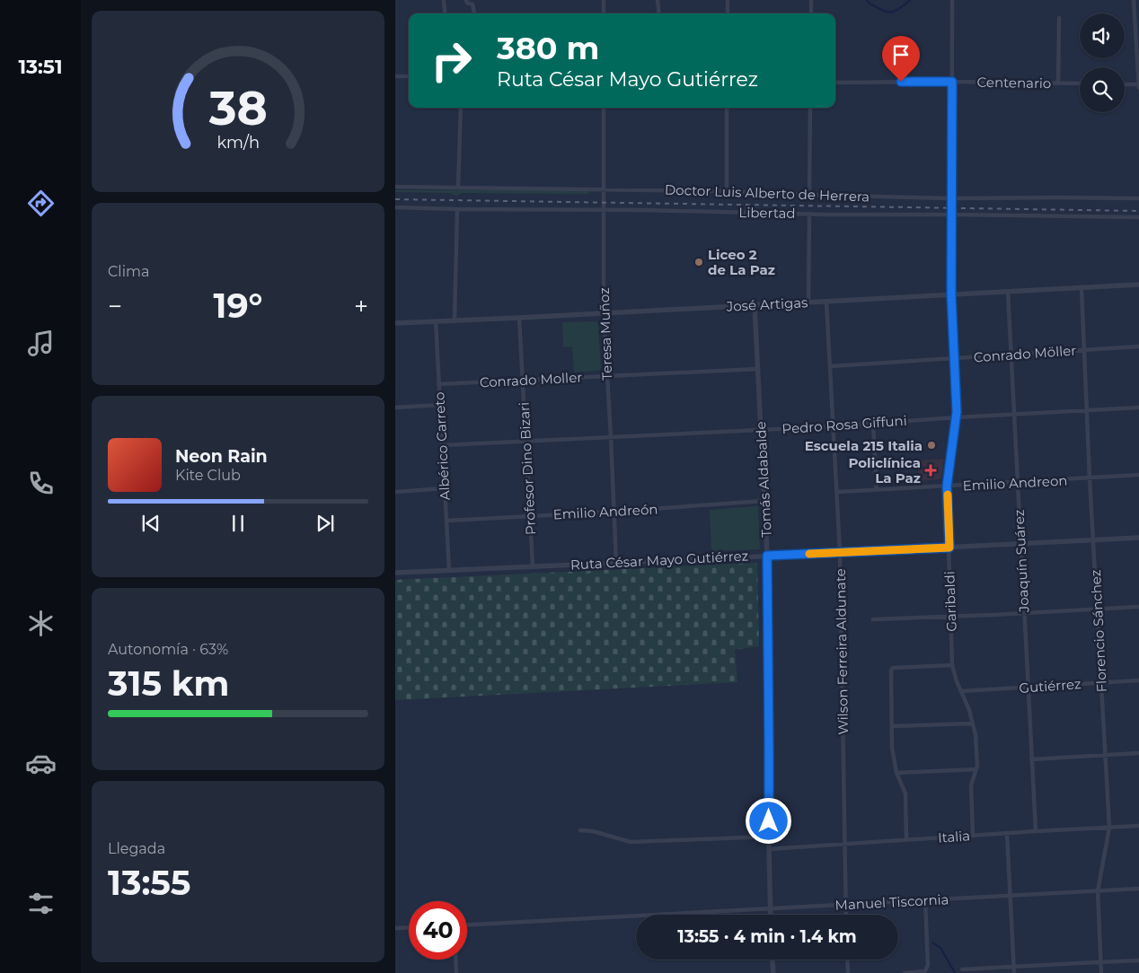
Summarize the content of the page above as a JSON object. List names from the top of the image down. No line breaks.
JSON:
{"streets":{"street":["Centenario","Doctor Luis Alberto de Herrera","Libertad","José Artigas","Teresa Muñoz","Conrado Möller","Conrado Moller","Pedro Rosa Giffuni","Albérico Carreto","Profesor Dino Bizari","Tomás Aldabalde","Emilio Andreon","Emilio Andreón","Ruta César Mayo Gutiérrez","Joaquín Suárez","Garibaldi","Florencio Sánchez","Wilson Ferreira Aldunate","Gutiérrez","Italia","Manuel Tiscornia"]},"crossings":[["Centenario","Garibaldi"],["Doctor Luis Alberto de Herrera","Teresa Muñoz"],["Doctor Luis Alberto de Herrera","Garibaldi"],["Libertad","Teresa Muñoz"],["Libertad","Garibaldi"],["José Artigas","Teresa Muñoz"],["José Artigas","Albérico Carreto"],["José Artigas","Profesor Dino Bizari"],["José Artigas","Tomás Aldabalde"],["José Artigas","Joaquín Suárez"],["José Artigas","Garibaldi"],["José Artigas","Florencio Sánchez"],["José Artigas","Wilson Ferreira Aldunate"],["Teresa Muñoz","Conrado Moller"],["Teresa Muñoz","Pedro Rosa Giffuni"],["Teresa Muñoz","Emilio Andreón"],["Teresa Muñoz","Ruta César Mayo Gutiérrez"],["Conrado Möller","Joaquín Suárez"],["Conrado Möller","Garibaldi"],["Conrado Möller","Florencio Sánchez"],["Conrado Möller","Wilson Ferreira Aldunate"],["Conrado Moller","Albérico Carreto"],["Conrado Moller","Profesor Dino Bizari"],["Conrado Moller","Tomás Aldabalde"],["Pedro Rosa Giffuni","Albérico Carreto"],["Pedro Rosa Giffuni","Profesor Dino Bizari"],["Pedro Rosa Giffuni","Tomás Aldabalde"],["Pedro Rosa Giffuni","Joaquín Suárez"],["Pedro Rosa Giffuni","Garibaldi"],["Pedro Rosa Giffuni","Florencio Sánchez"],["Pedro Rosa Giffuni","Wilson Ferreira Aldunate"],["Albérico Carreto","Emilio Andreón"],["Albérico Carreto","Ruta César Mayo Gutiérrez"],["Profesor Dino Bizari","Emilio Andreón"],["Profesor Dino Bizari","Ruta César Mayo Gutiérrez"],["Tomás Aldabalde","Emilio Andreón"],["Tomás Aldabalde","Ruta César Mayo Gutiérrez"],["Tomás Aldabalde","Italia"],["Tomás Aldabalde","Manuel Tiscornia"],["Emilio Andreon","Joaquín Suárez"],["Emilio Andreon","Garibaldi"],["Emilio Andreon","Florencio Sánchez"],["Emilio Andreon","Wilson Ferreira Aldunate"],["Ruta César Mayo Gutiérrez","Joaquín Suárez"],["Ruta César Mayo Gutiérrez","Garibaldi"],["Ruta César Mayo Gutiérrez","Florencio Sánchez"],["Ruta César Mayo Gutiérrez","Wilson Ferreira Aldunate"],["Joaquín Suárez","Gutiérrez"],["Joaquín Suárez","Italia"],["Garibaldi","Gutiérrez"],["Garibaldi","Italia"],["Florencio Sánchez","Gutiérrez"],["Florencio Sánchez","Italia"],["Florencio Sánchez","Manuel Tiscornia"],["Wilson Ferreira Aldunate","Italia"],["Wilson Ferreira Aldunate","Manuel Tiscornia"]],"places":{"other":["Liceo 2 de La Paz","Escuela 215 Italia"],"health":["Policlínica La Paz"]},"page":{"tabs":"13:51","turn":["380 m","Ruta César Mayo Gutiérrez"],"tile":["Clima",["Autonomía · 63%","315 km"],["Llegada","13:55"]],"heat":["−","19°","+"],"song":["Neon Rain","Kite Club"],"limit":"40","trip":"13:55 · 4 min · 1.4 km","gauge":["38","km/h"]}}
